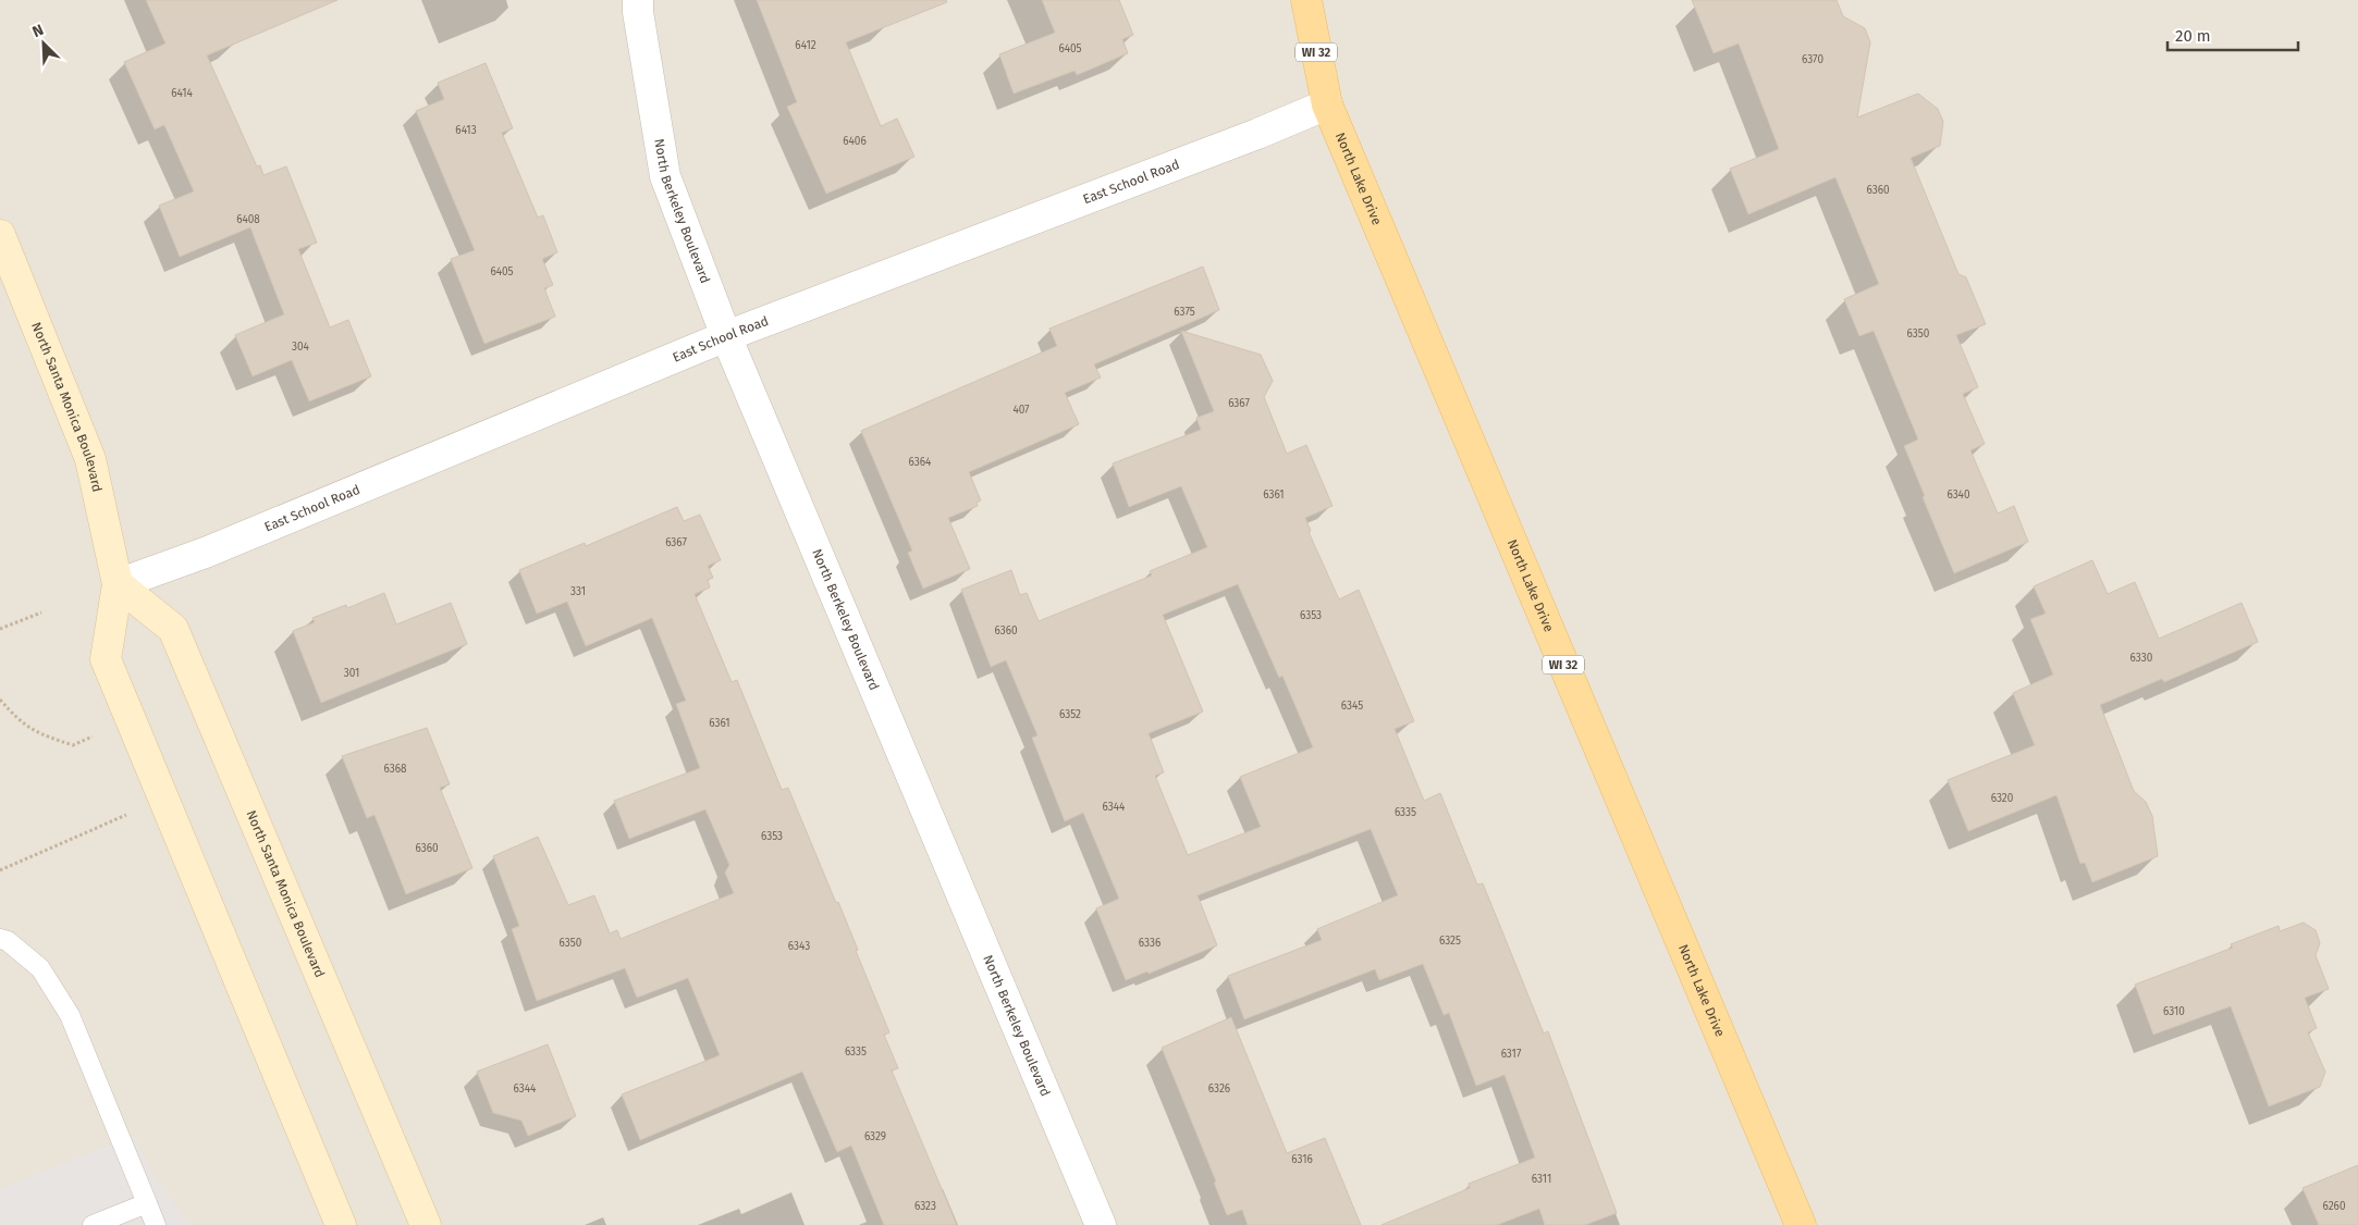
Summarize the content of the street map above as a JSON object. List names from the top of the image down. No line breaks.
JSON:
{"streets":{"main road":["WI 32","North Lake Drive"],"street":["East School Road","North Berkeley Boulevard","North Santa Monica Boulevard"]},"crossings":[["North Lake Drive","East School Road"],["East School Road","North Berkeley Boulevard"],["East School Road","North Santa Monica Boulevard"]],"house_numbers":["6412","6405","6370","6414","6413","6406","6360","6408","6405","6375","6350","304","6367","407","6364","6361","6340","6367","331","6353","6360","6330","301","6345","6352","6361","6368","6320","6344","6335","6353","6360","6325","6350","6336","6343","6310","6335","6317","6344","6326","6329","6316","6311","6323","6260"],"scale_bar":"20 m","north":"top left"}
